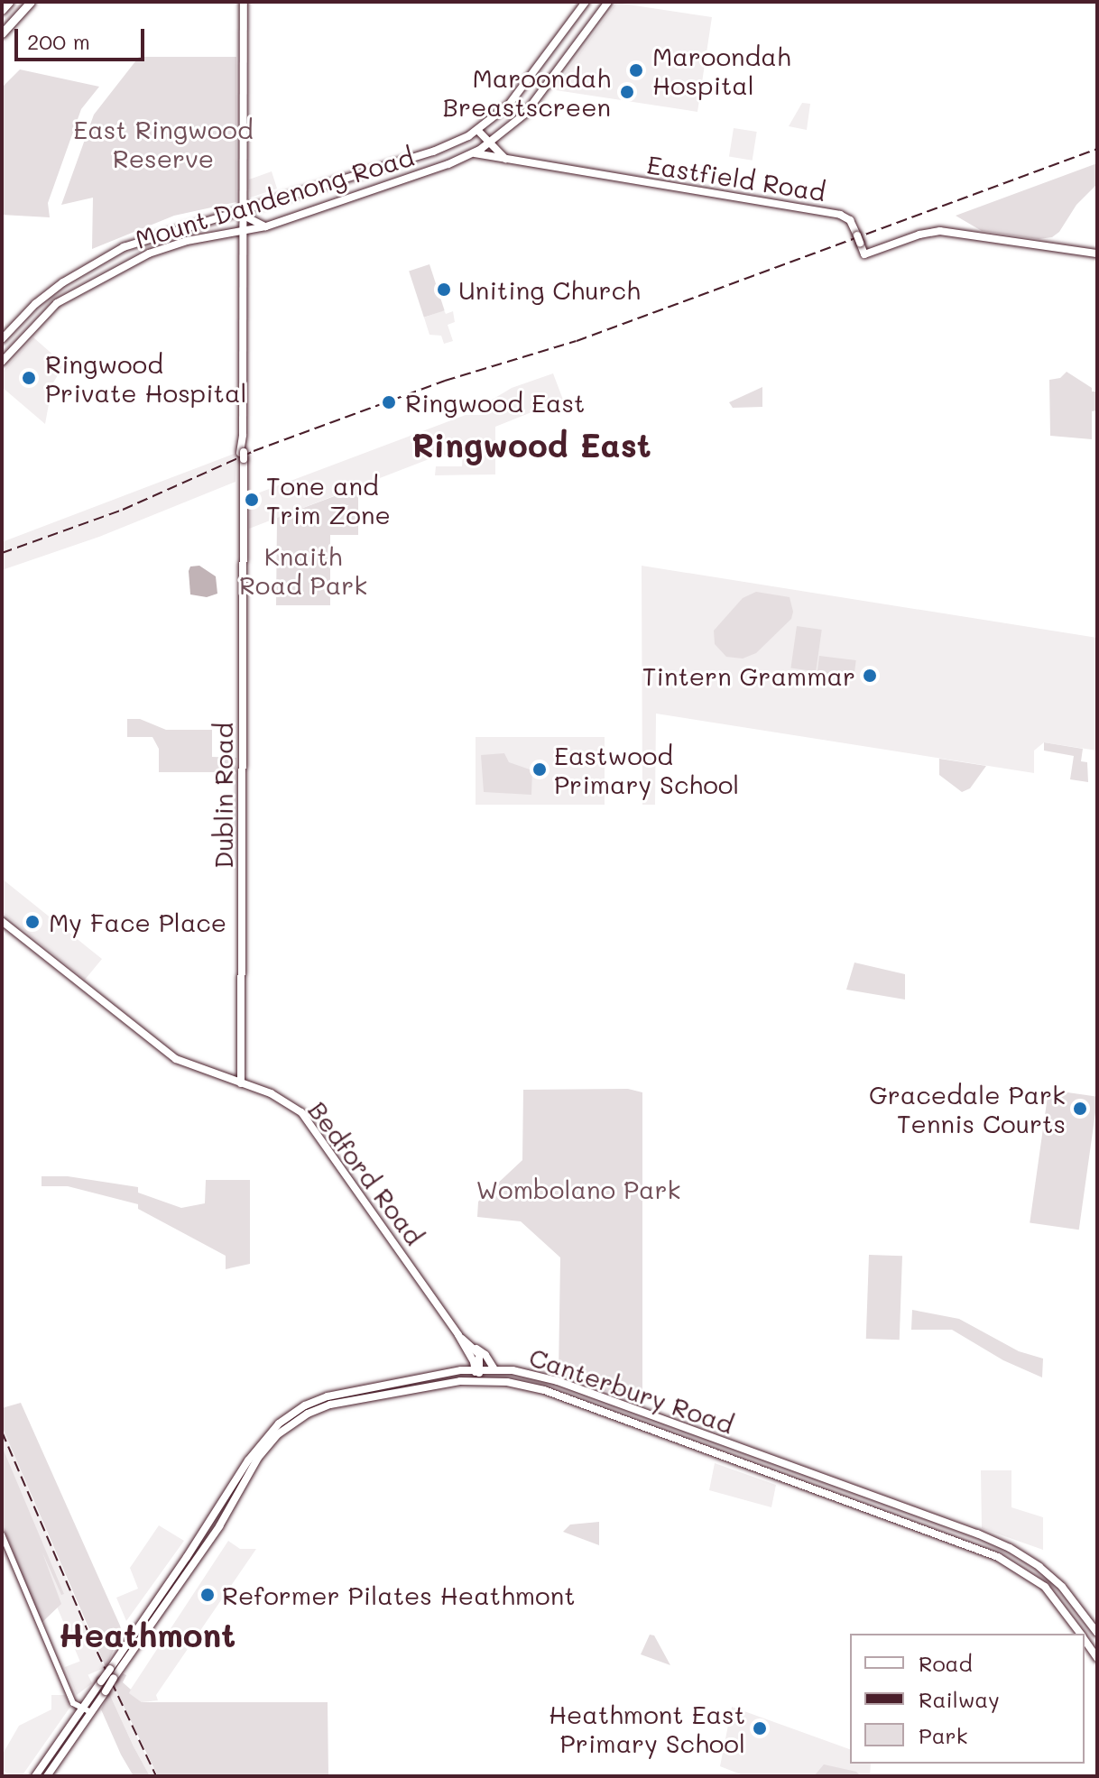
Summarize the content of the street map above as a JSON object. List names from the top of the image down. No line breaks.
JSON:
{"streets":{"main road":["Eastfield Road","Mount Dandenong Road","Dublin Road","Bedford Road","Canterbury Road"]},"crossings":[["Eastfield Road","Mount Dandenong Road"],["Mount Dandenong Road","Dublin Road"],["Dublin Road","Bedford Road"],["Bedford Road","Canterbury Road"]],"districts":["Ringwood East","Heathmont"],"parks":["East Ringwood Reserve","Knaith Road Park","Wombolano Park"],"places":["Maroondah Hospital","Maroondah Breastscreen","Uniting Church","Ringwood Private Hospital","Ringwood East","Tone and Trim Zone","Tintern Grammar","Eastwood Primary School","My Face Place","Gracedale Park Tennis Courts","Reformer Pilates Heathmont","Heathmont East Primary School"],"legend":["Road","Railway","Park"],"scale_bar":"200 m"}
